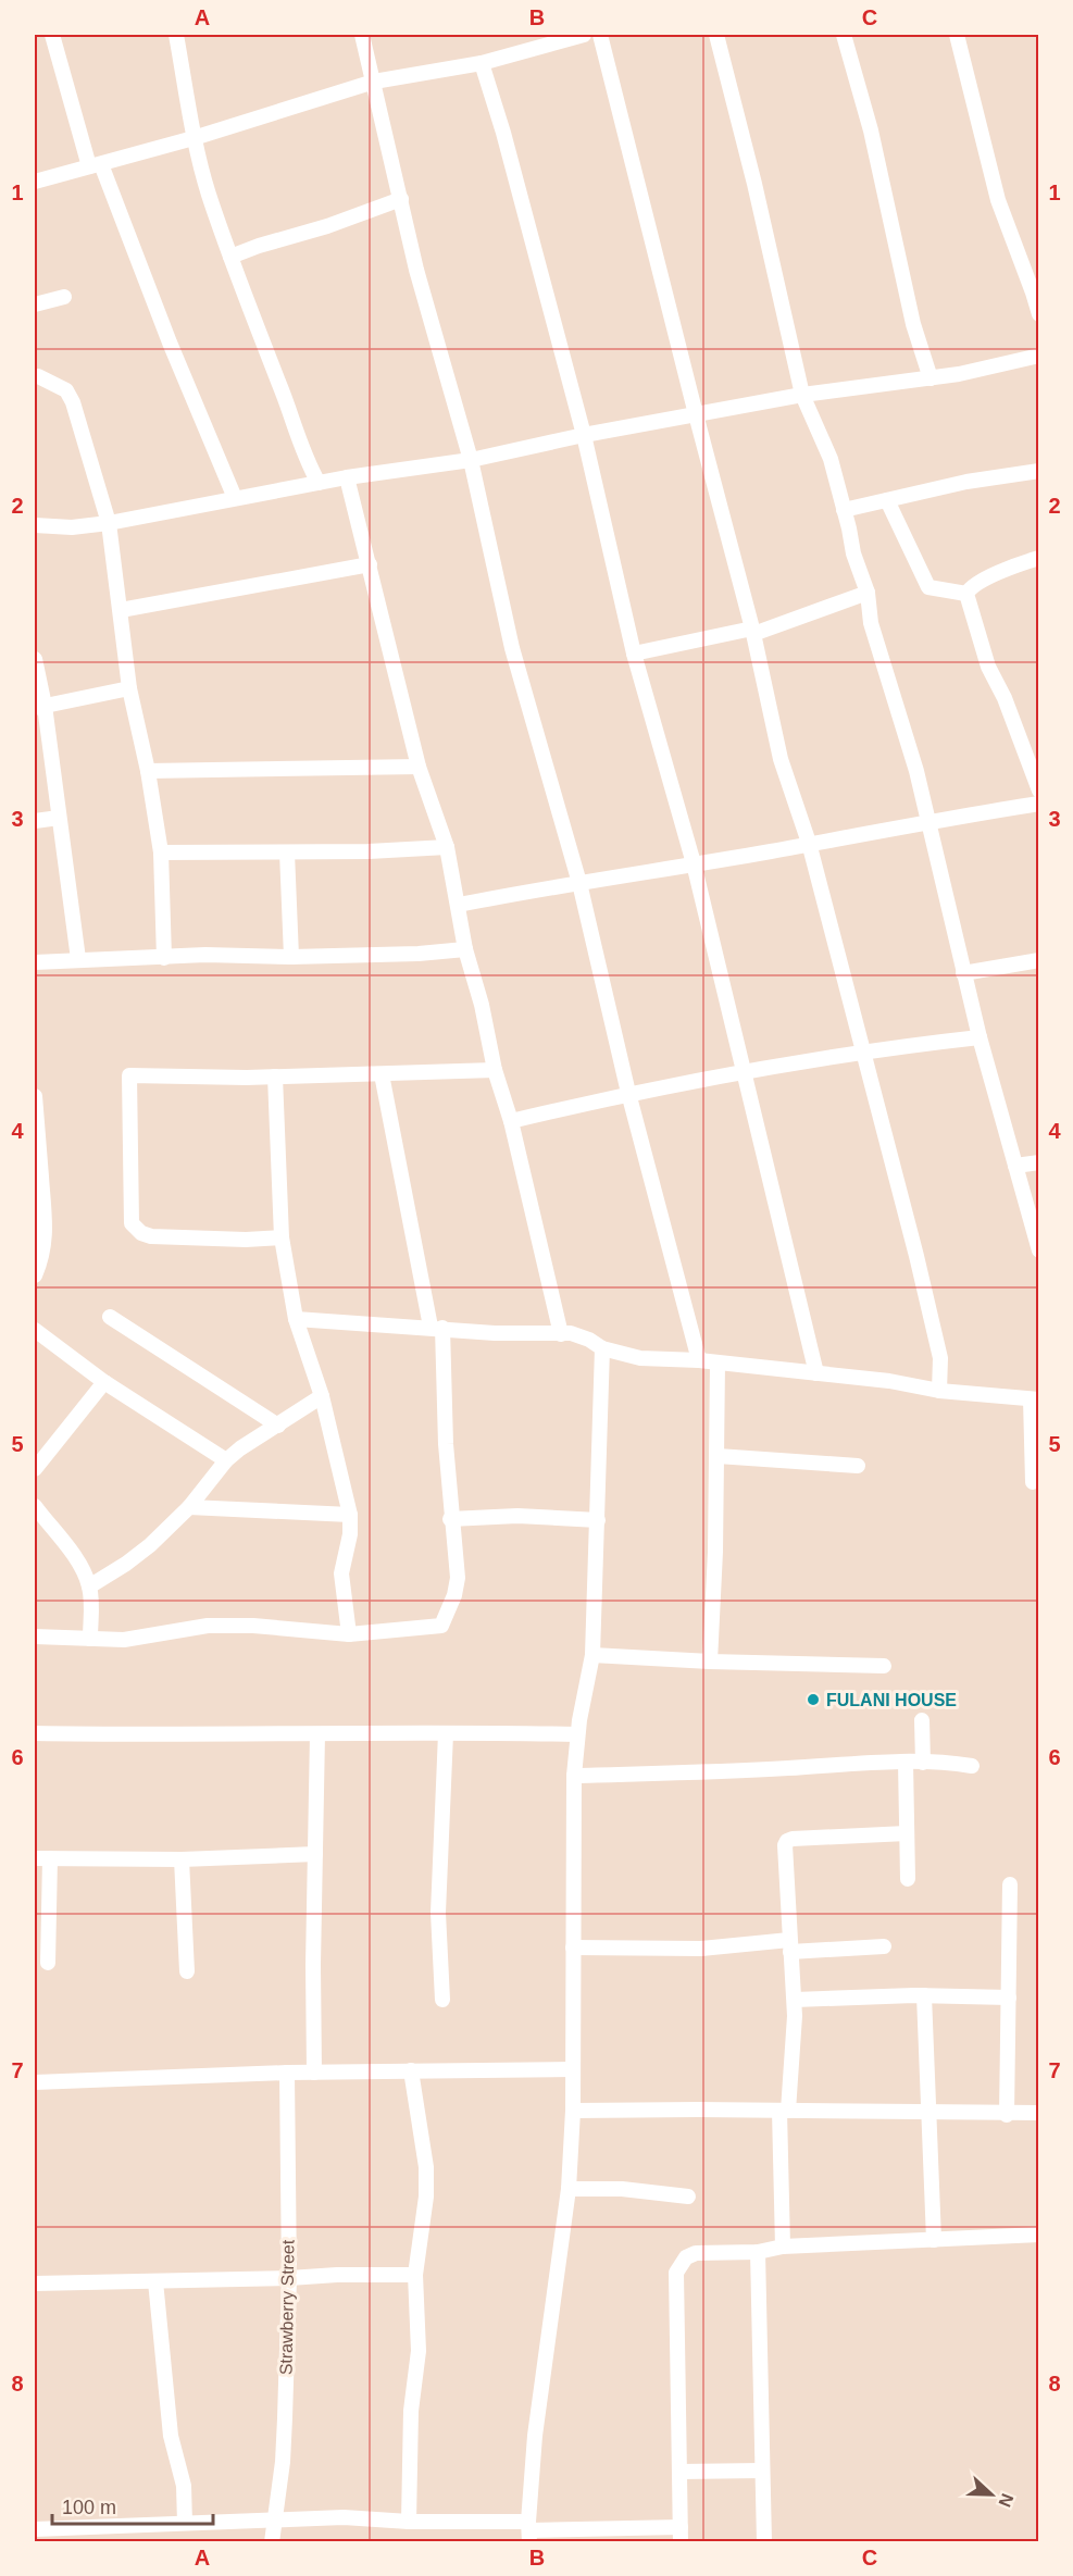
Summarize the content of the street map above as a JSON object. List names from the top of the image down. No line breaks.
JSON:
{"streets":{"street":["Strawberry Street"]},"places":["FULANI HOUSE"],"scale_bar":"100 m","north":"right","grid":{"columns":["A","B","C"],"rows":["1","2","3","4","5","6","7","8"]}}
